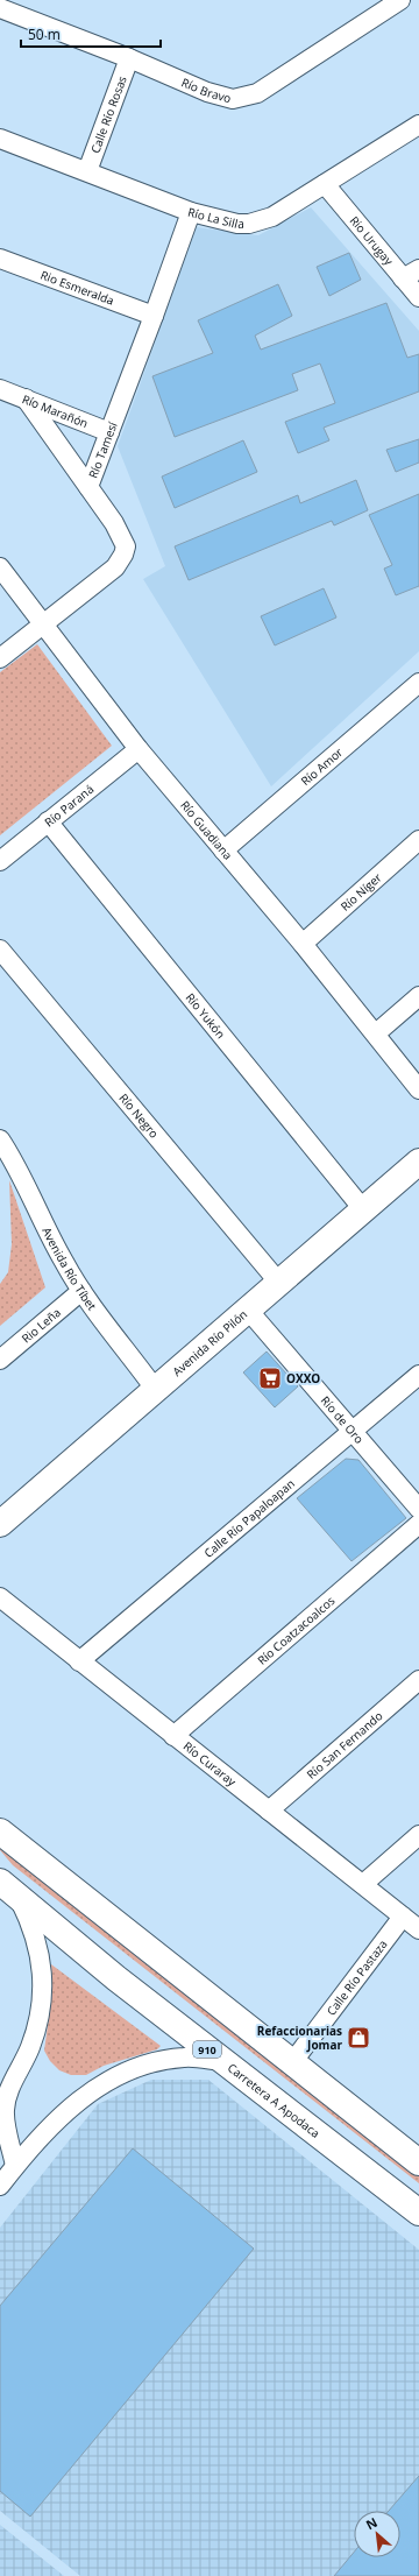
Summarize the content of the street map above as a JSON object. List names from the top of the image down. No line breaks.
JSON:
{"streets":{"main road":["Avenida Río Pilón","910","Carretera A Apodaca"],"street":["Río Bravo","Calle Río Rosas","Río La Silla","Rio Urugay","Rio Esmeralda","Río Marañón","Río Tamesí","Río Amor","Río Paraná","Río Guadiana","Río Níger","Río Yukón","Río Negro","Avenida Río Tíbet","Rio Leña","Río de Oro","Calle Río Papaloapan","Río Coatzacoalcos","Río San Fernando","Río Curaray","Calle Río Pastaza"]},"crossings":[["Río Bravo","Calle Río Rosas"],["Calle Río Rosas","Río La Silla"],["Río La Silla","Rio Urugay"],["Río La Silla","Río Tamesí"],["Rio Esmeralda","Río Tamesí"],["Río Marañón","Río Tamesí"],["Río Tamesí","Río Guadiana"],["Río Amor","Río Guadiana"],["Río Paraná","Río Guadiana"],["Río Paraná","Río Yukón"],["Río Guadiana","Río Níger"],["Río Yukón","Avenida Río Pilón"],["Río Negro","Avenida Río Pilón"],["Avenida Río Tíbet","Rio Leña"],["Avenida Río Tíbet","Avenida Río Pilón"],["Avenida Río Pilón","Río de Oro"],["Río de Oro","Calle Río Papaloapan"],["Calle Río Papaloapan","Río Curaray"],["Río Coatzacoalcos","Río Curaray"],["Río San Fernando","Río Curaray"],["Río Curaray","Calle Río Pastaza"]],"places":{"supermarket":["OXXO"],"shop":["Refaccionarias Jomar"]},"scale_bar":"50 m","north":"top left"}
